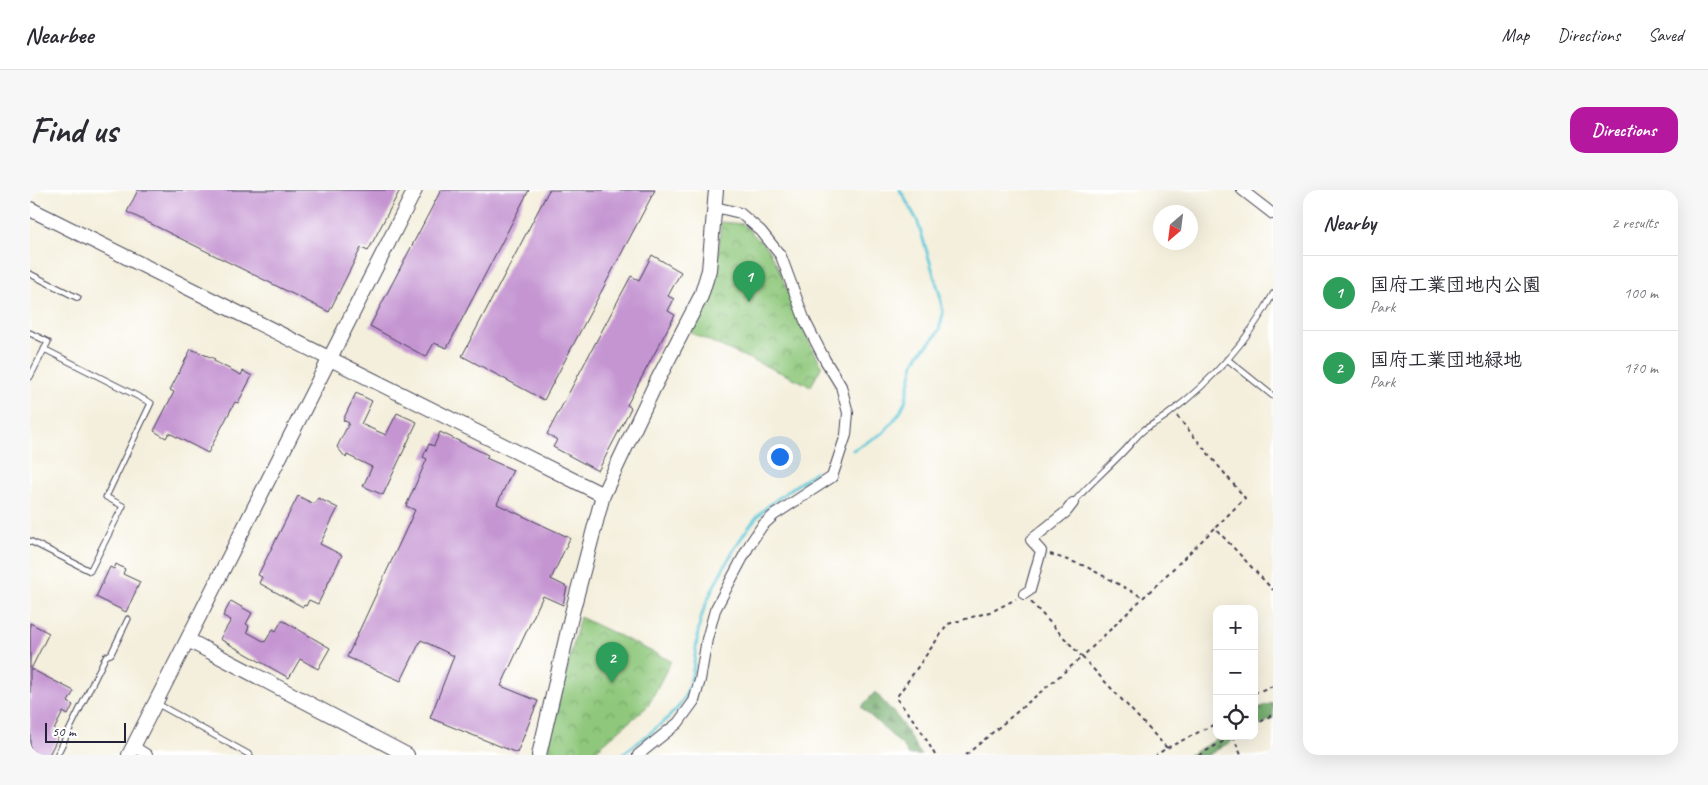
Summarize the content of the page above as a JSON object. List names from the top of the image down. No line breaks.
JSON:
{"scale_bar":"50 m","north":"bottom left","page":{"header":"Nearbee","nav":["Map","Directions","Saved"],"buttons":"Directions","title":"Find us","heading":["Nearby","2 results"],"list":[{"mark":"1","name":"国府工業団地内公園","note":"Park","value":"100 m"},{"mark":"2","name":"国府工業団地緑地","note":"Park","value":"170 m"}],"pins":["1","2"],"map_buttons":["+","−"],"scale":"50 m"}}
